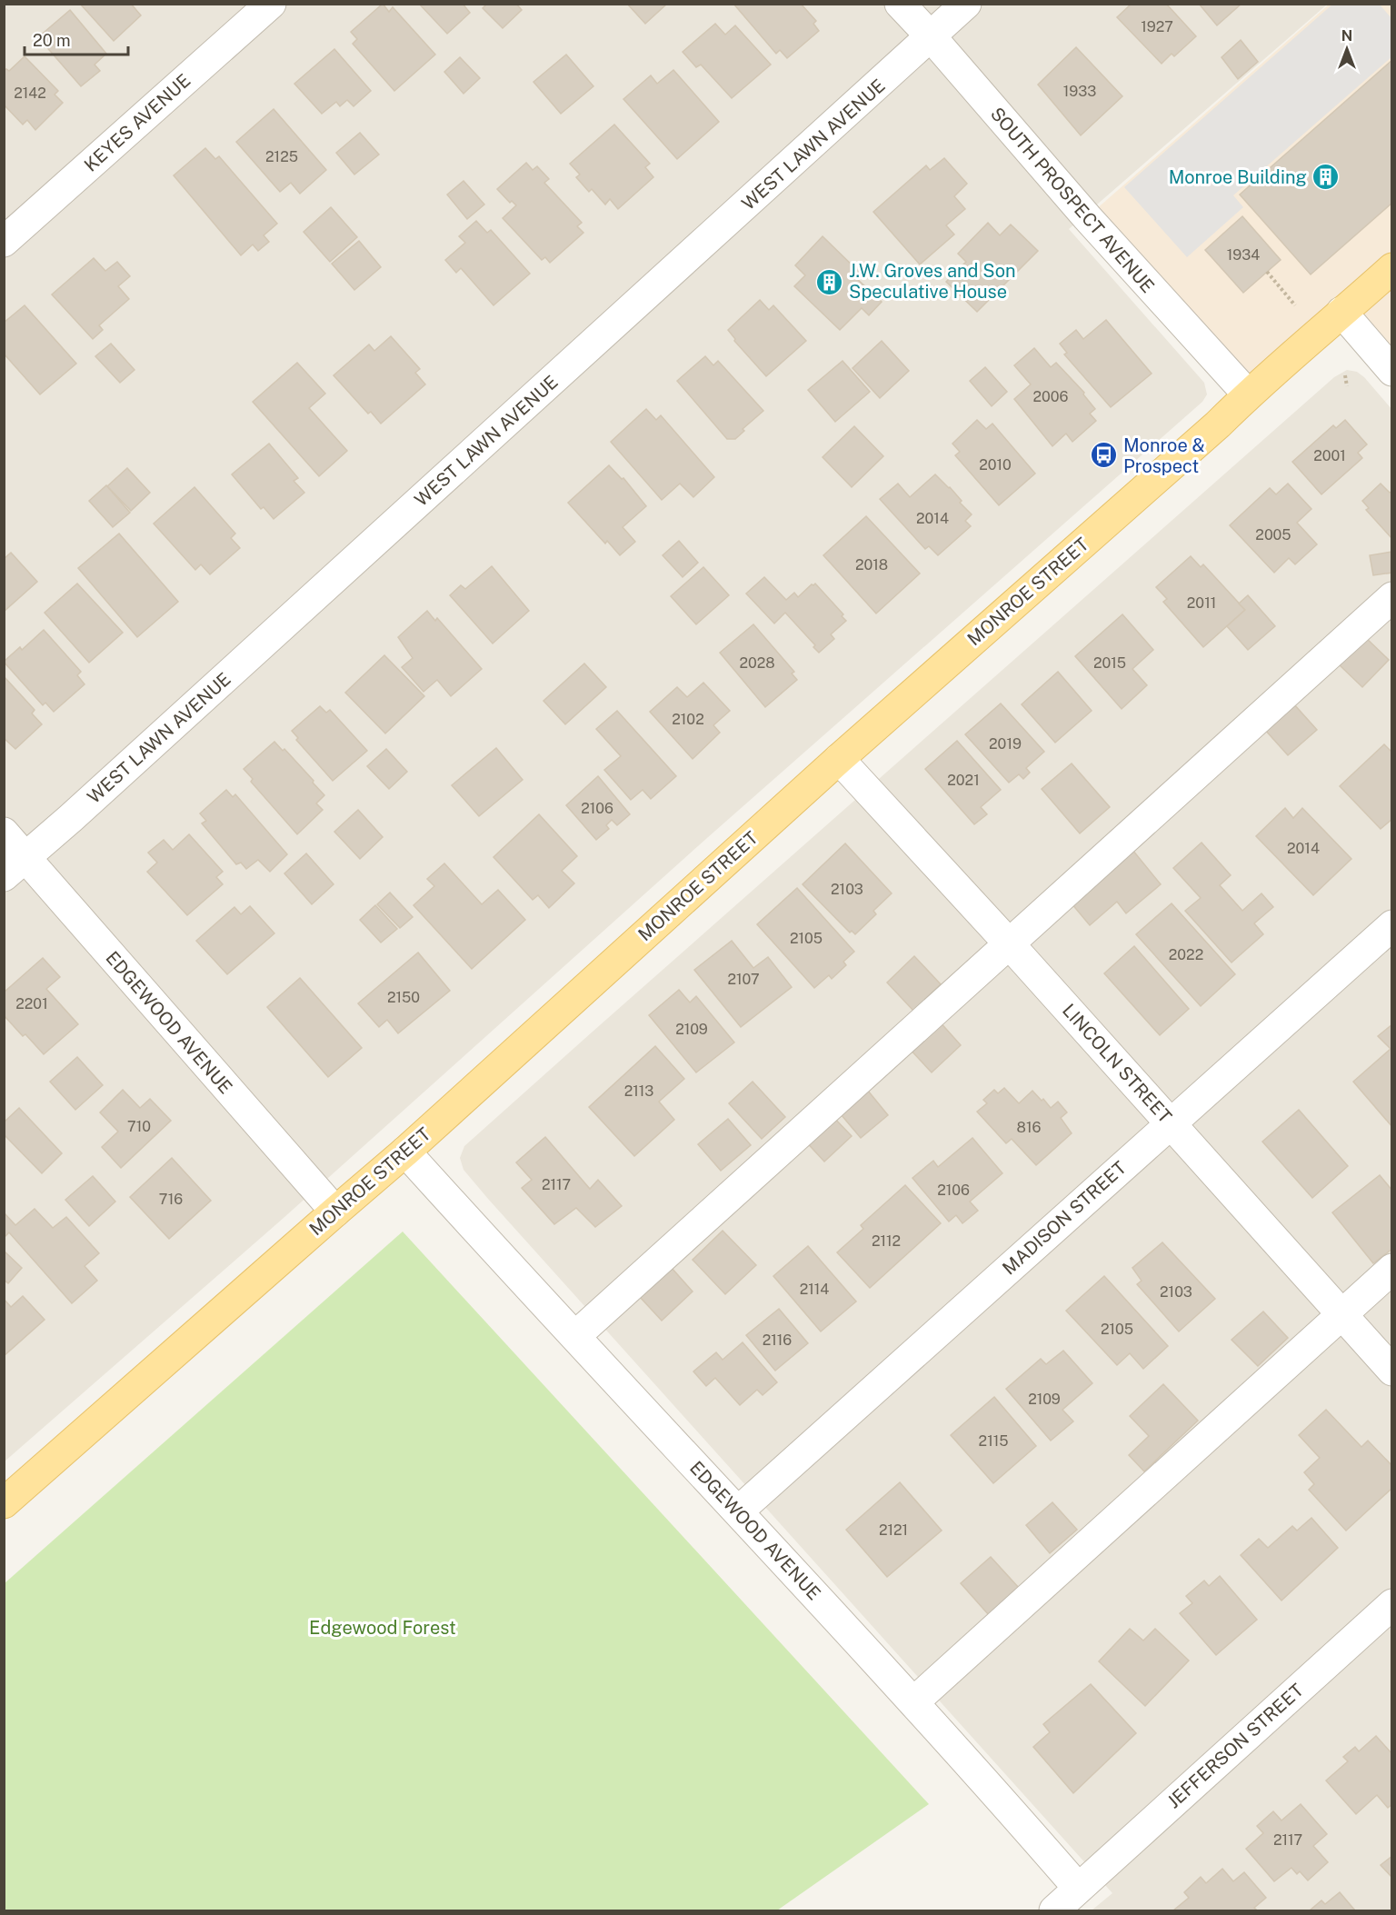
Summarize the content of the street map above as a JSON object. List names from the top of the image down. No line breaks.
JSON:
{"streets":{"main road":["MONROE STREET"],"street":["KEYES AVENUE","WEST LAWN AVENUE","SOUTH PROSPECT AVENUE","EDGEWOOD AVENUE","LINCOLN STREET","MADISON STREET","JEFFERSON STREET"]},"crossings":[["WEST LAWN AVENUE","SOUTH PROSPECT AVENUE"],["WEST LAWN AVENUE","EDGEWOOD AVENUE"],["SOUTH PROSPECT AVENUE","MONROE STREET"],["MONROE STREET","EDGEWOOD AVENUE"],["MONROE STREET","LINCOLN STREET"],["EDGEWOOD AVENUE","MADISON STREET"],["EDGEWOOD AVENUE","JEFFERSON STREET"],["LINCOLN STREET","MADISON STREET"]],"parks":["Edgewood Forest"],"places":{"building":["Monroe Building","J.W. Groves and Son Speculative House"],"bus stop":["Monroe & Prospect"]},"house_numbers":["1927","1933","2142","2125","1934","2006","2001","2010","2014","2005","2018","2011","2028","2015","2102","2019","2021","2106","2014","2103","2105","2022","2107","2150","2201","2109","2113","710","816","2117","2106","716","2112","2114","2103","2105","2116","2109","2115","2121","2117"],"scale_bar":"20 m","north":"top"}
